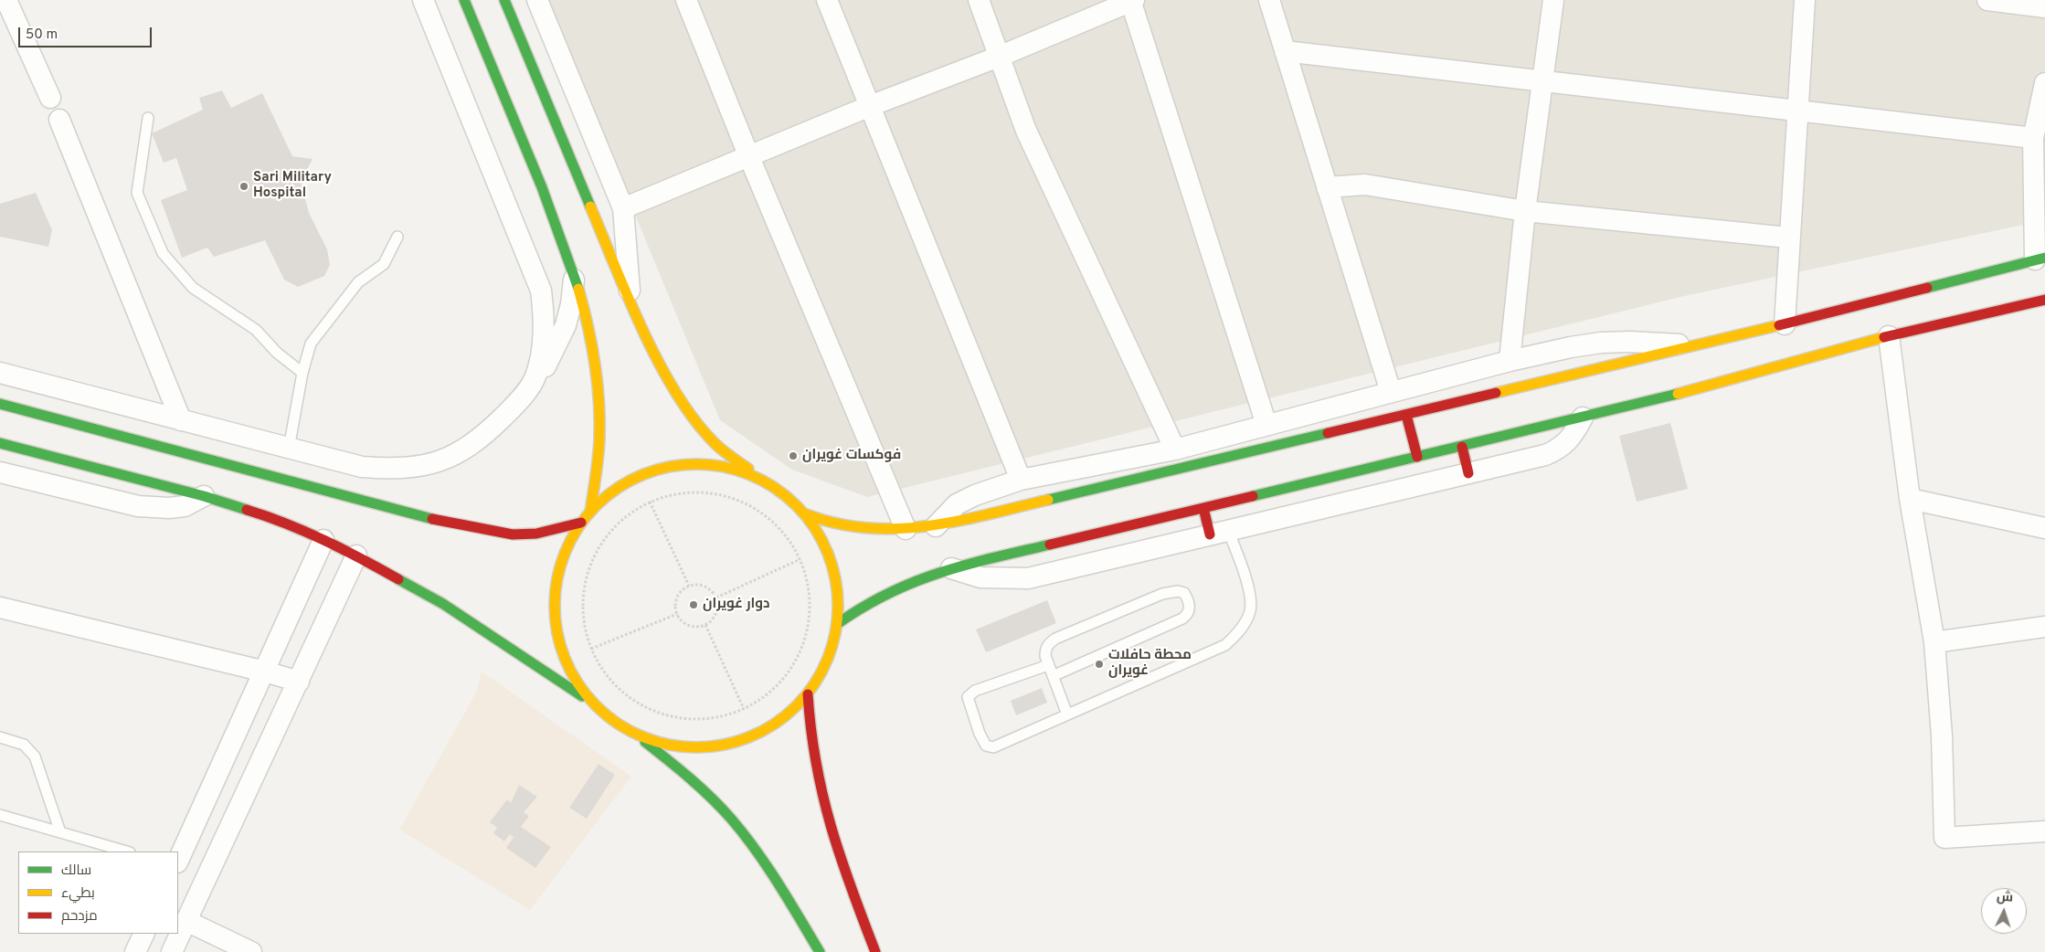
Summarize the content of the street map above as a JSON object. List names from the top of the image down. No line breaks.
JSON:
{"places":["Sari Military Hospital","فوكسات غويران","دوار غويران","محطة حافلات غويران"],"legend":["سالك","بطيء","مزدحم"],"scale_bar":"50 m","north":"top"}
